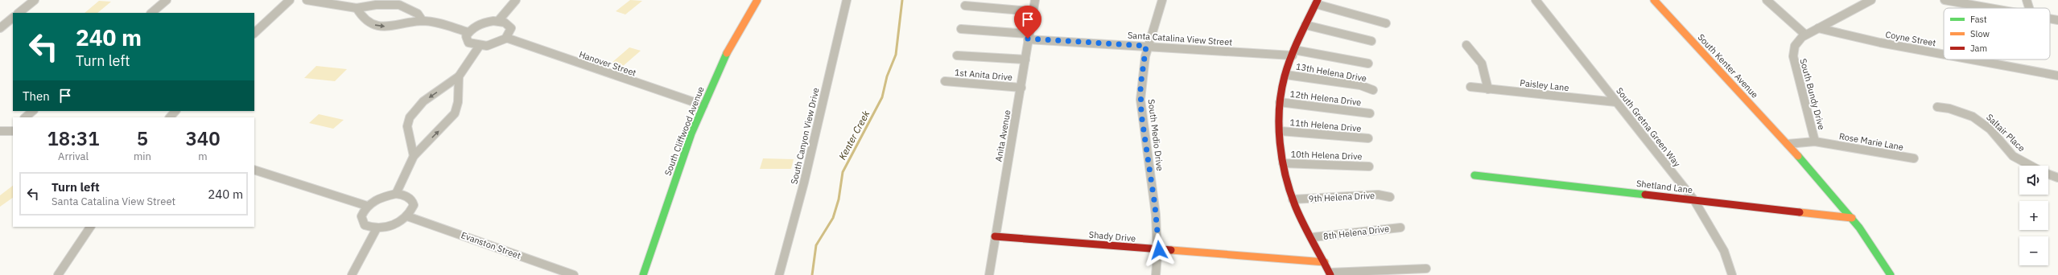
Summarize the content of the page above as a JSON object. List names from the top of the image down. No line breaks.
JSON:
{"streets":{"street":["Santa Catalina View Street","Coyne Street","Hanover Street","South Kenter Avenue","13th Helena Drive","1st Anita Drive","Paisley Lane","South Bundy Drive","12th Helena Drive","11th Helena Drive","South Gretna Green Way","South Cliffwood Avenue","Saltair Place","South Medio Drive","South Canyon View Drive","Anita Avenue","Rose Marie Lane","10th Helena Drive","Shetland Lane","9th Helena Drive","8th Helena Drive","Shady Drive","Evanston Street"]},"crossings":[["Santa Catalina View Street","South Medio Drive"],["Santa Catalina View Street","Anita Avenue"],["Coyne Street","South Bundy Drive"],["Hanover Street","South Cliffwood Avenue"],["South Kenter Avenue","Rose Marie Lane"],["1st Anita Drive","Anita Avenue"],["Paisley Lane","South Gretna Green Way"],["South Bundy Drive","Rose Marie Lane"],["South Gretna Green Way","Shetland Lane"],["South Medio Drive","Shady Drive"],["Anita Avenue","Shady Drive"]],"water":["Kenter Creek"],"legend":["Fast","Slow","Jam"],"page":{"turn":["240 m","Turn left"],"then":"Then","eta":["18:31","Arrival","5","min","340","m"],"map_buttons":["+","−"],"list":[{"name":"Turn left","note":"Santa Catalina View Street","value":"240 m"}]}}
